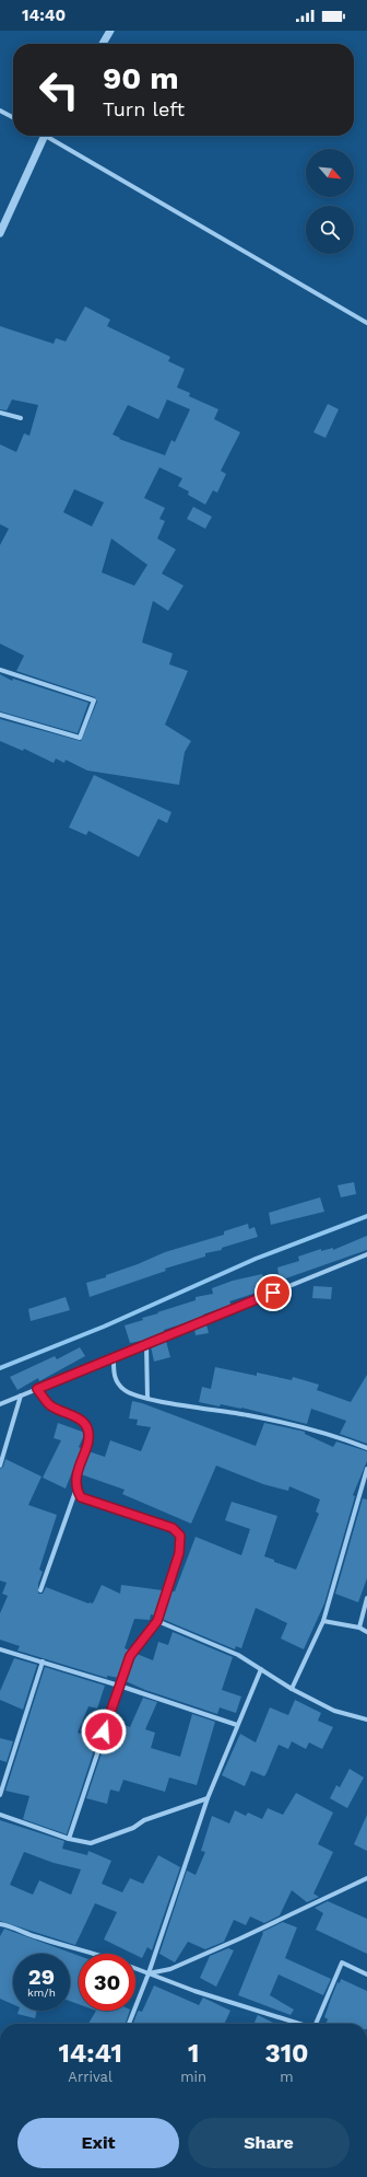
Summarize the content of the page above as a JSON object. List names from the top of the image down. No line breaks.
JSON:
{"north":"bottom right","page":{"status":"14:40","turn":["90 m","Turn left"],"speed":"29 km/h","limit":"30","eta":["14:41","Arrival","1","min","310","m"],"buttons":["Exit","Share"]}}
